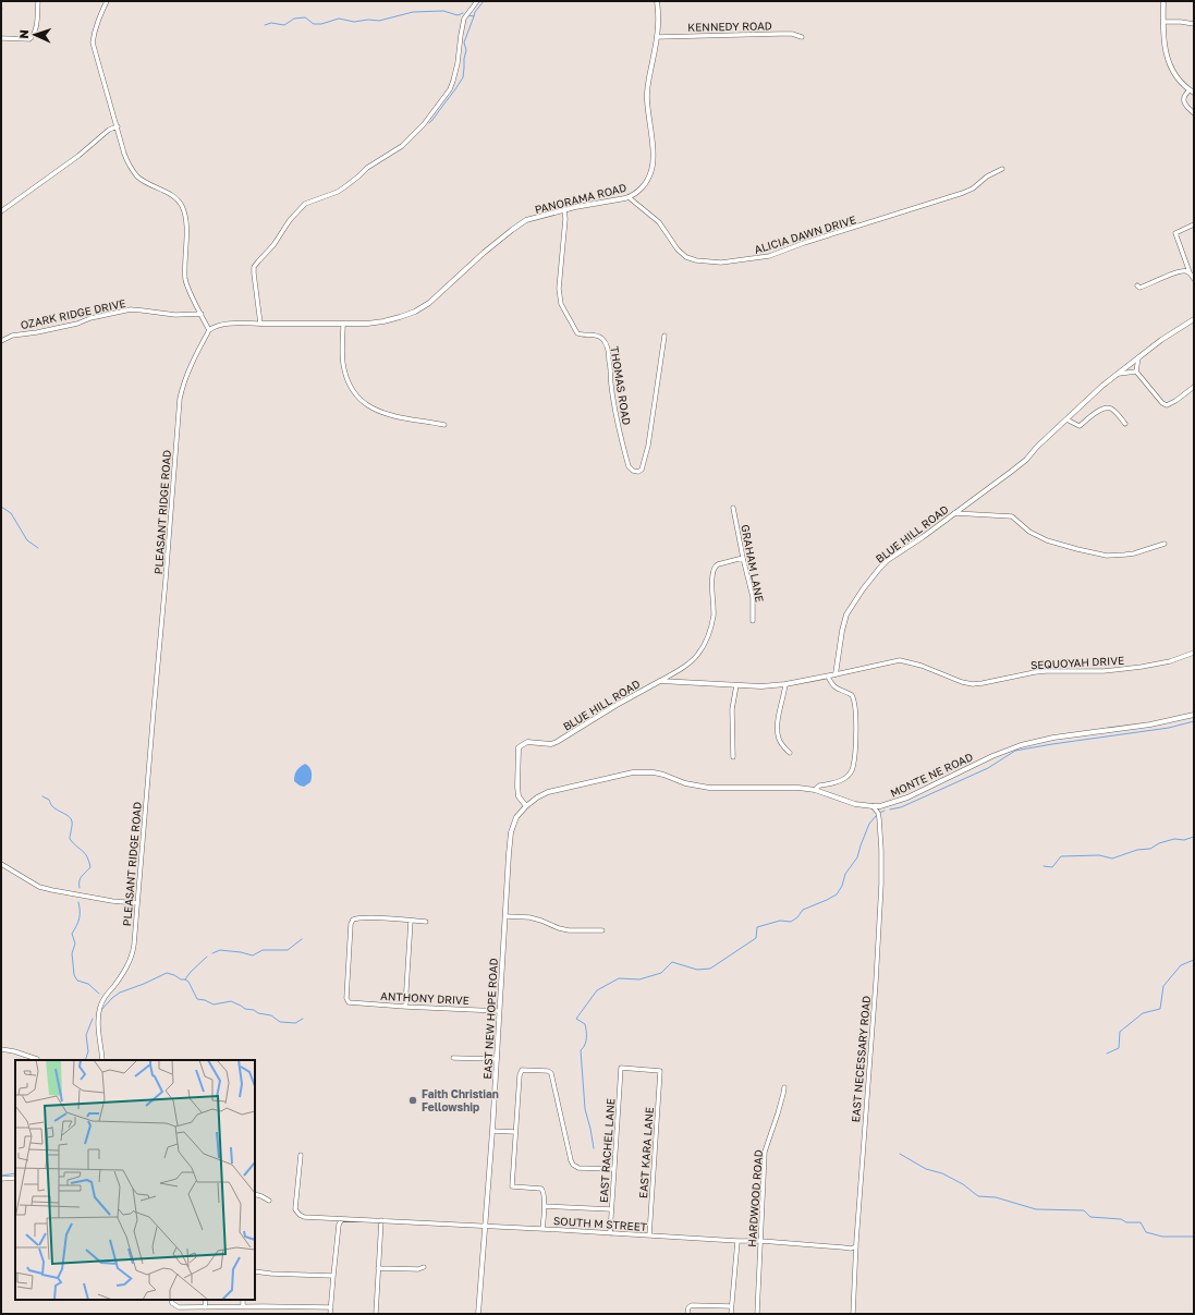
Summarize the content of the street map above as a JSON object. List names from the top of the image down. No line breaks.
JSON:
{"streets":{"street":["KENNEDY ROAD","PANORAMA ROAD","ALICIA DAWN DRIVE","OZARK RIDGE DRIVE","THOMAS ROAD","PLEASANT RIDGE ROAD","BLUE HILL ROAD","GRAHAM LANE","SEQUOYAH DRIVE","MONTE NE ROAD","ANTHONY DRIVE","EAST NEW HOPE ROAD","EAST NECESSARY ROAD","EAST RACHEL LANE","EAST KARA LANE","HARDWOOD ROAD","SOUTH M STREET"]},"crossings":[["KENNEDY ROAD","PANORAMA ROAD"],["PANORAMA ROAD","ALICIA DAWN DRIVE"],["PANORAMA ROAD","THOMAS ROAD"],["BLUE HILL ROAD","SEQUOYAH DRIVE"],["BLUE HILL ROAD","MONTE NE ROAD"],["BLUE HILL ROAD","EAST NEW HOPE ROAD"],["MONTE NE ROAD","EAST NEW HOPE ROAD"],["MONTE NE ROAD","EAST NECESSARY ROAD"],["ANTHONY DRIVE","EAST NEW HOPE ROAD"],["EAST NEW HOPE ROAD","SOUTH M STREET"],["EAST NECESSARY ROAD","SOUTH M STREET"],["EAST RACHEL LANE","EAST KARA LANE"],["EAST RACHEL LANE","SOUTH M STREET"],["EAST KARA LANE","SOUTH M STREET"],["HARDWOOD ROAD","SOUTH M STREET"]],"places":["Faith Christian Fellowship"],"north":"left"}
